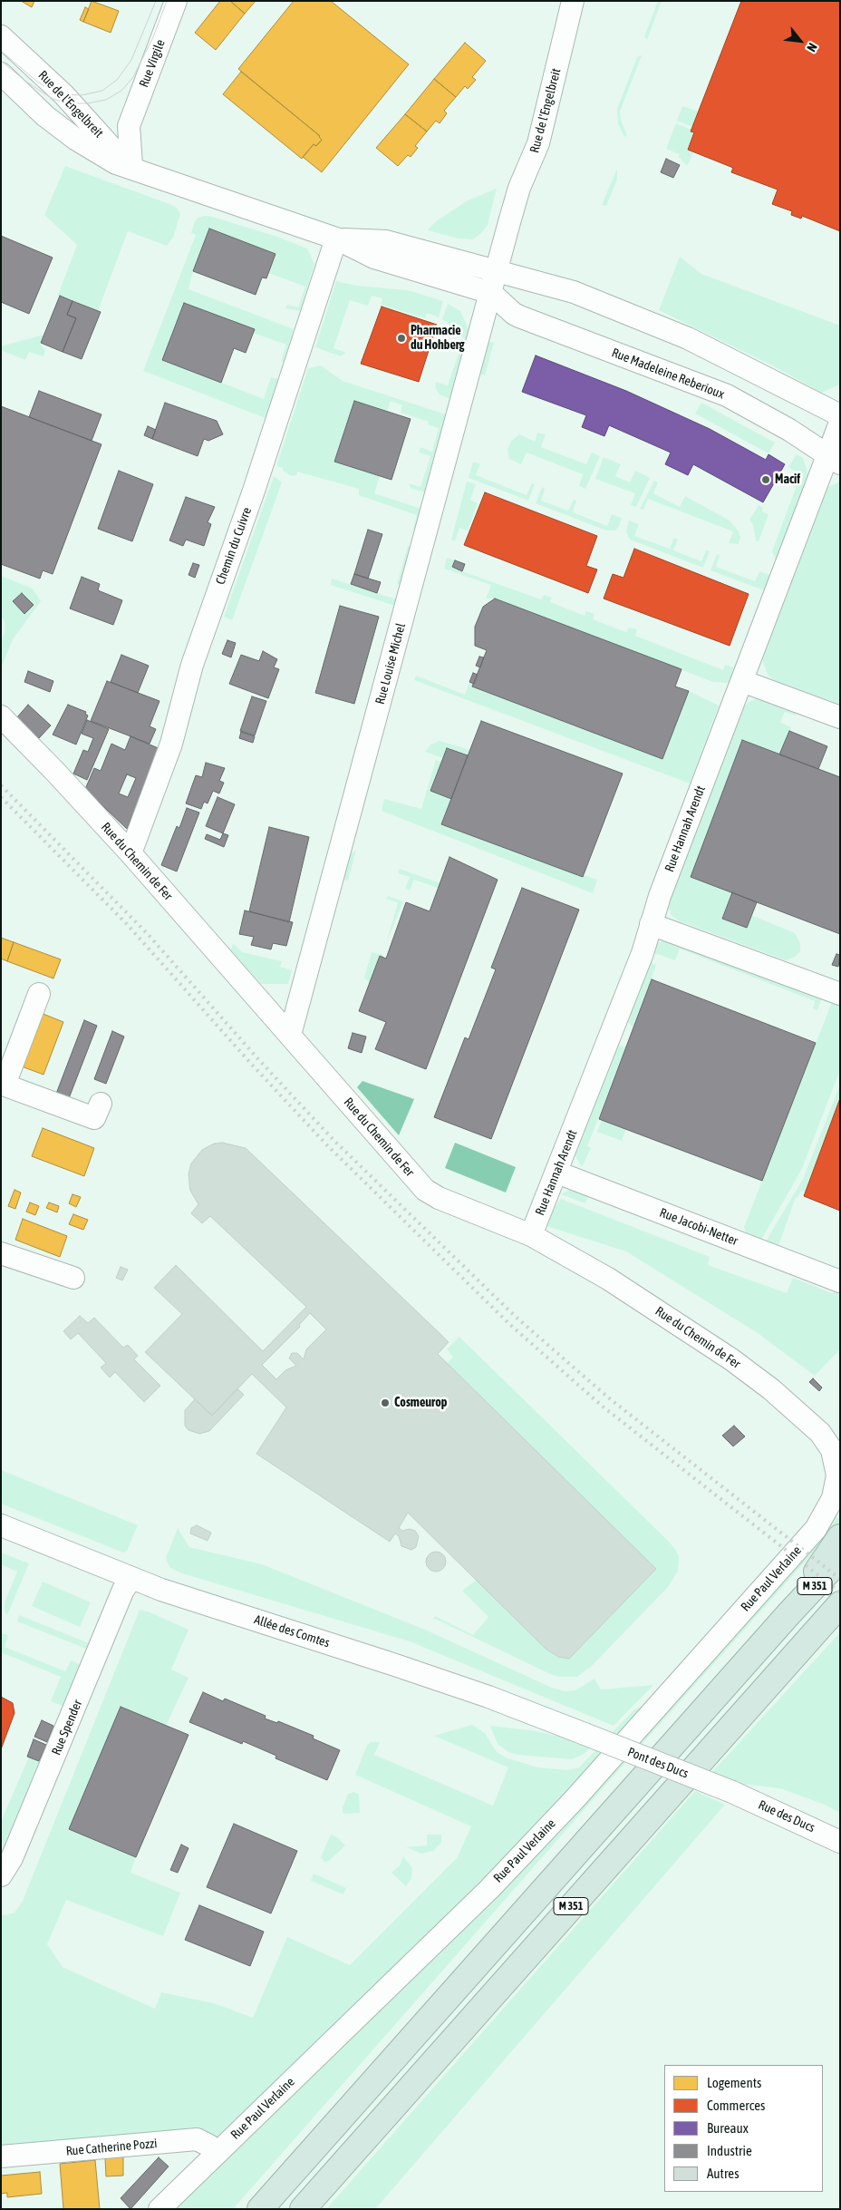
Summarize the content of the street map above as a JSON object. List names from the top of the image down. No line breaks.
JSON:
{"streets":{"highway":["M 351"],"street":["Rue Virgile","Rue de l'Engelbreit","Rue Madeleine Reberioux","Chemin du Cuivre","Rue Louise Michel","Rue Hannah Arendt","Rue du Chemin de Fer","Rue Jacobi-Netter","Rue Paul Verlaine","Allée des Comtes","Rue Spender","Pont des Ducs","Rue des Ducs","Rue Catherine Pozzi"]},"crossings":[["Rue Virgile","Rue de l'Engelbreit"],["Rue de l'Engelbreit","Rue Madeleine Reberioux"],["Rue de l'Engelbreit","Chemin du Cuivre"],["Rue de l'Engelbreit","Rue Louise Michel"],["Rue Madeleine Reberioux","Rue Louise Michel"],["Rue Madeleine Reberioux","Rue Hannah Arendt"],["Chemin du Cuivre","Rue du Chemin de Fer"],["Rue Louise Michel","Rue du Chemin de Fer"],["Rue Hannah Arendt","Rue du Chemin de Fer"],["Rue Hannah Arendt","Rue Jacobi-Netter"],["Rue du Chemin de Fer","Rue Paul Verlaine"],["Rue Paul Verlaine","Rue Catherine Pozzi"],["Allée des Comtes","Rue Spender"],["Allée des Comtes","Pont des Ducs"],["Pont des Ducs","Rue des Ducs"]],"places":["Pharmacie du Hohberg","Macif","Cosmeurop"],"legend":["Logements","Commerces","Bureaux","Industrie","Autres"],"north":"bottom right"}
